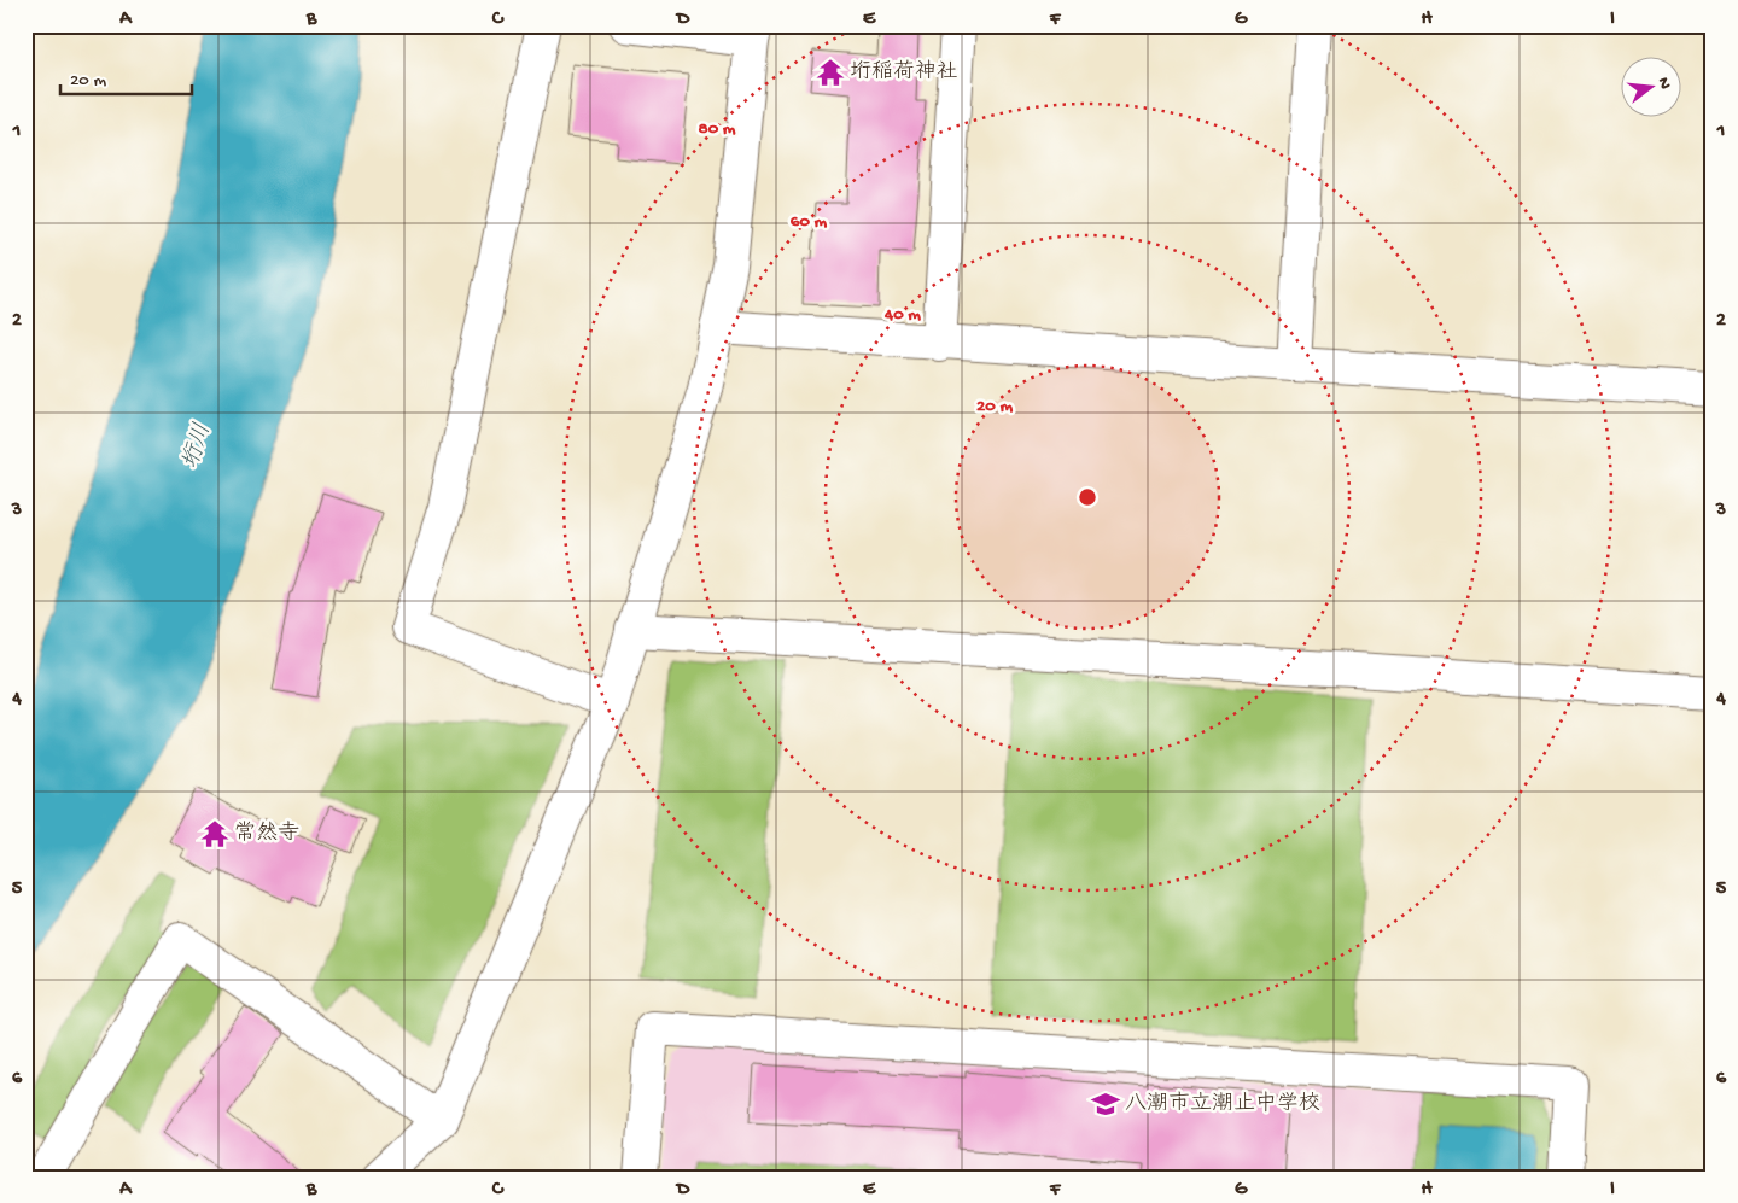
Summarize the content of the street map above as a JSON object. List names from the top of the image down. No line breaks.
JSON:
{"water":["垳川"],"places":{"temple":["垳稲荷神社","常然寺"],"school or university":["八潮市立潮止中学校"]},"scale_bar":"20 m","north":"right","grid":{"columns":["A","B","C","D","E","F","G","H","I"],"rows":["1","2","3","4","5","6"]},"rings":["80 m","60 m","40 m","20 m"]}
